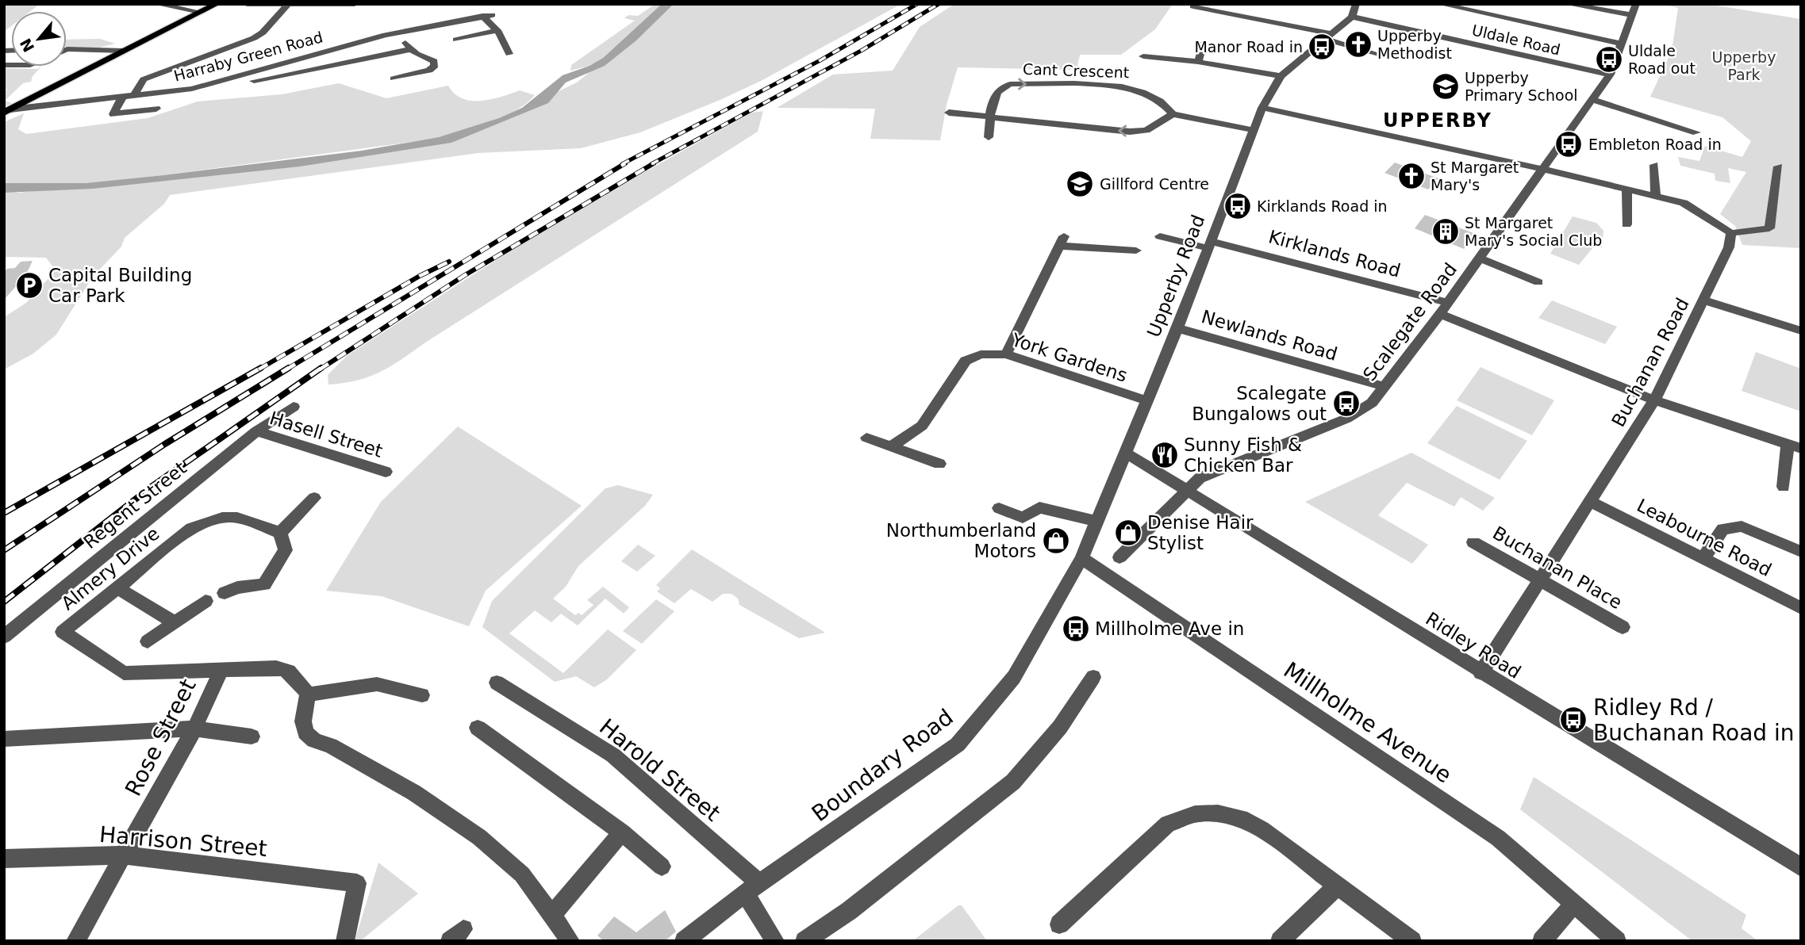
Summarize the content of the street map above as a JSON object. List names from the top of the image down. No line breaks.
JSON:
{"streets":{"street":["Uldale Road","Harraby Green Road","Cant Crescent","Kirklands Road","Upperby Road","Scalegate Road","Newlands Road","York Gardens","Buchanan Road","Hasell Street","Regent Street","Leabourne Road","Buchanan Place","Almery Drive","Ridley Road","Millholme Avenue","Rose Street","Boundary Road","Harold Street","Harrison Street"]},"crossings":[["Uldale Road","Upperby Road"],["Uldale Road","Scalegate Road"],["Kirklands Road","Upperby Road"],["Kirklands Road","Scalegate Road"],["Upperby Road","Newlands Road"],["Upperby Road","York Gardens"],["Upperby Road","Ridley Road"],["Upperby Road","Millholme Avenue"],["Upperby Road","Boundary Road"],["Scalegate Road","Newlands Road"],["Scalegate Road","Ridley Road"],["Buchanan Road","Leabourne Road"],["Buchanan Road","Buchanan Place"],["Buchanan Road","Ridley Road"],["Hasell Street","Regent Street"],["Almery Drive","Rose Street"],["Millholme Avenue","Boundary Road"],["Rose Street","Harrison Street"],["Boundary Road","Harold Street"]],"districts":["UPPERBY"],"parks":["Upperby Park"],"places":{"church":["Upperby Methodist","St Margaret Mary's"],"bus stop":["Manor Road in","Uldale Road out","Embleton Road in","Kirklands Road in","Scalegate Bungalows out","Millholme Ave in","Ridley Rd / Buchanan Road in"],"school or university":["Upperby Primary School","Gillford Centre"],"building":["St Margaret Mary's Social Club"],"parking":["Capital Building Car Park"],"restaurant":["Sunny Fish & Chicken Bar"],"shop":["Denise Hair Stylist","Northumberland Motors"]},"north":"bottom left"}
